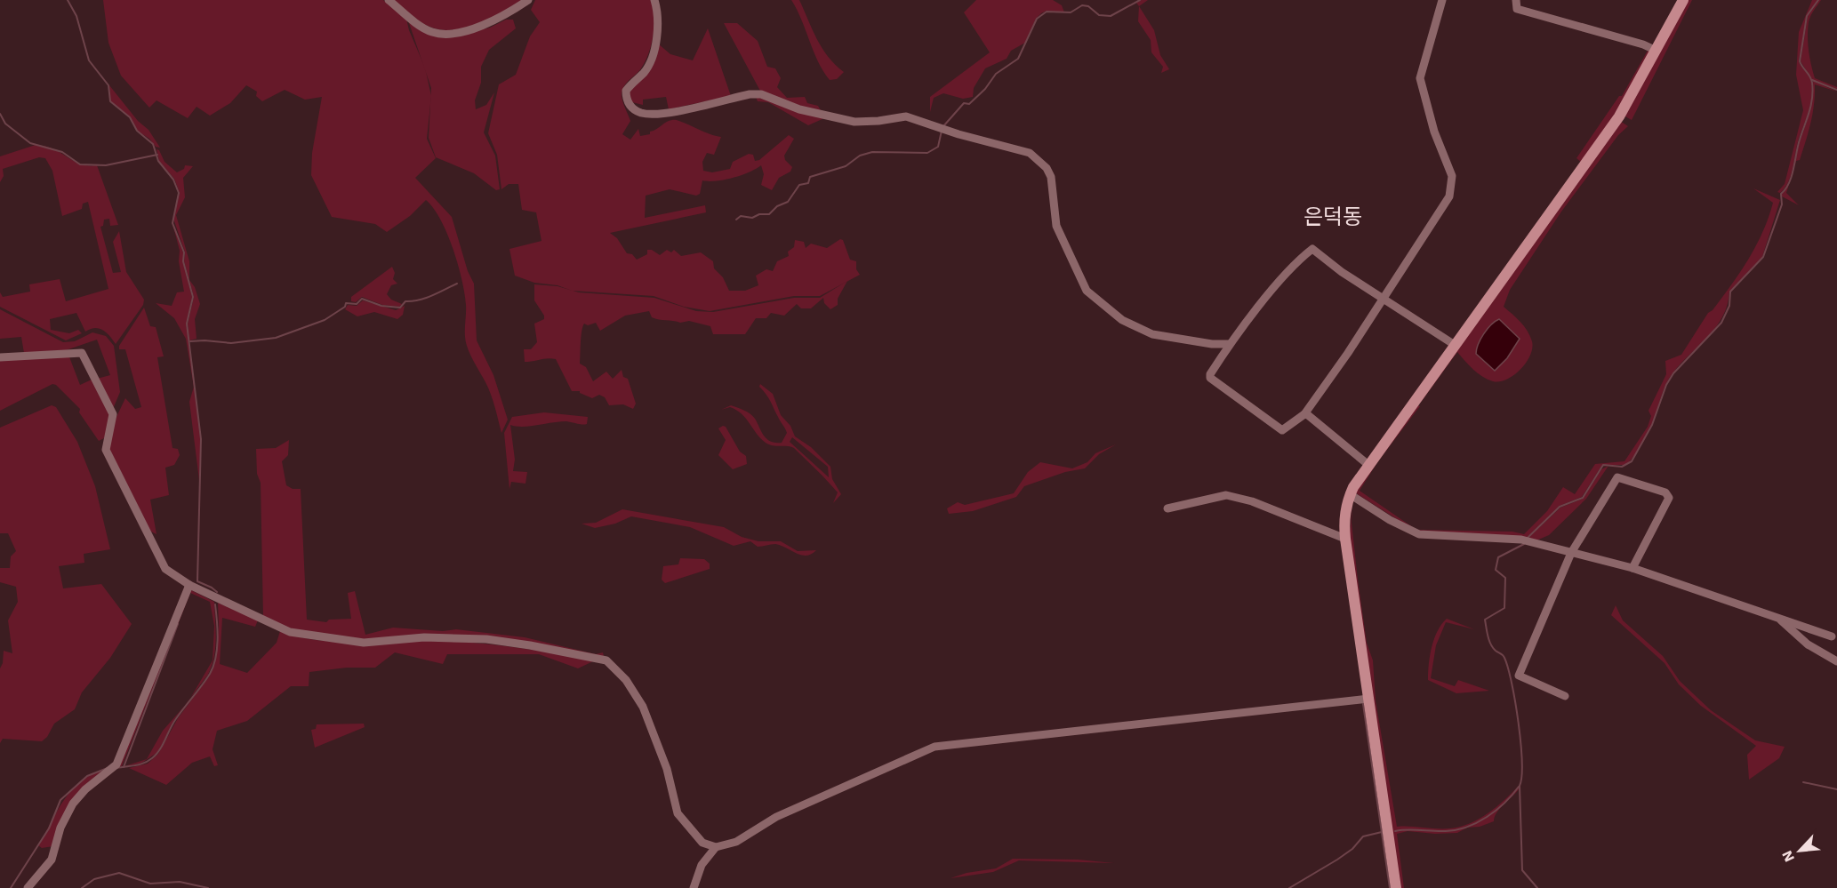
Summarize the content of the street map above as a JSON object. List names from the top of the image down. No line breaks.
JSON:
{"districts":["은덕동"],"north":"bottom left"}
